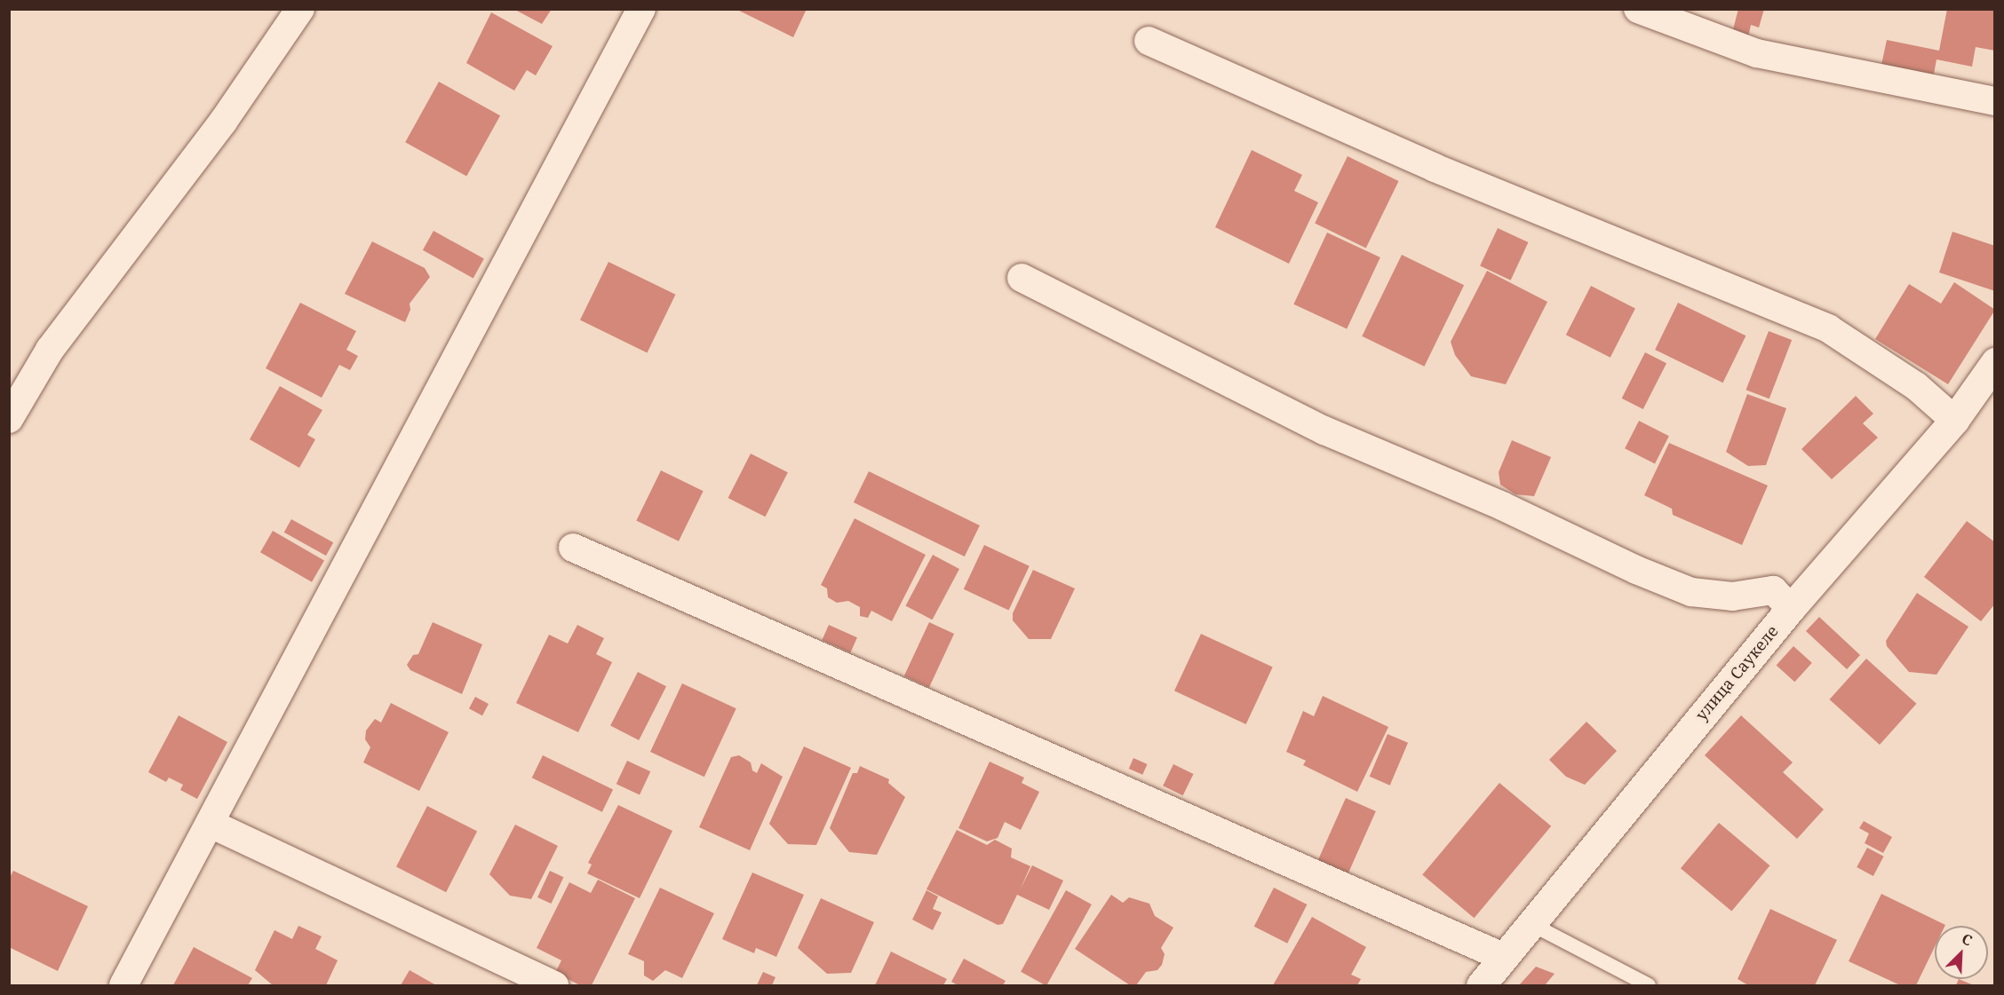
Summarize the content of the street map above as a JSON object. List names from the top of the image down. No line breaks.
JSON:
{"streets":{"street":["улица Саукеле"]},"north":"top right"}
